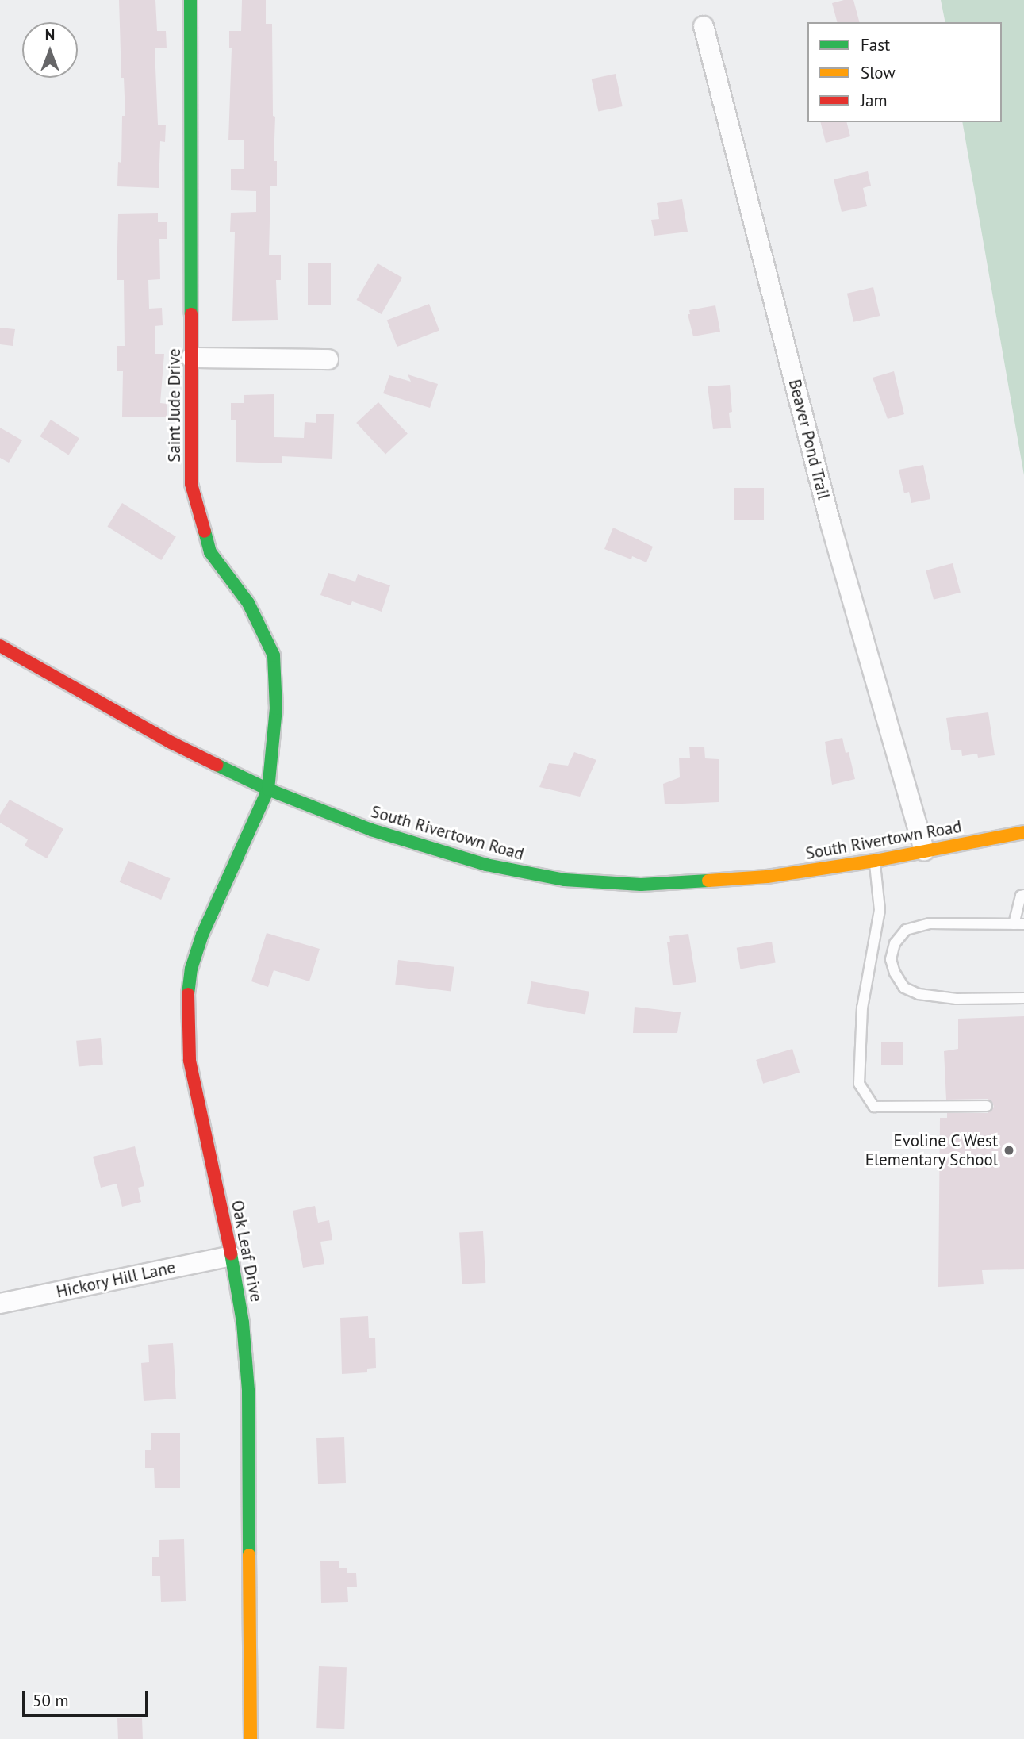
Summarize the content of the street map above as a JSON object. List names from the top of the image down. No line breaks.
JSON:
{"streets":{"street":["Saint Jude Drive","Beaver Pond Trail","South Rivertown Road","Oak Leaf Drive","Hickory Hill Lane"]},"crossings":[["Saint Jude Drive","South Rivertown Road"],["Saint Jude Drive","Oak Leaf Drive"],["Beaver Pond Trail","South Rivertown Road"],["South Rivertown Road","Oak Leaf Drive"],["Oak Leaf Drive","Hickory Hill Lane"]],"places":["Evoline C West Elementary School"],"legend":["Fast","Slow","Jam"],"scale_bar":"50 m","north":"top"}
